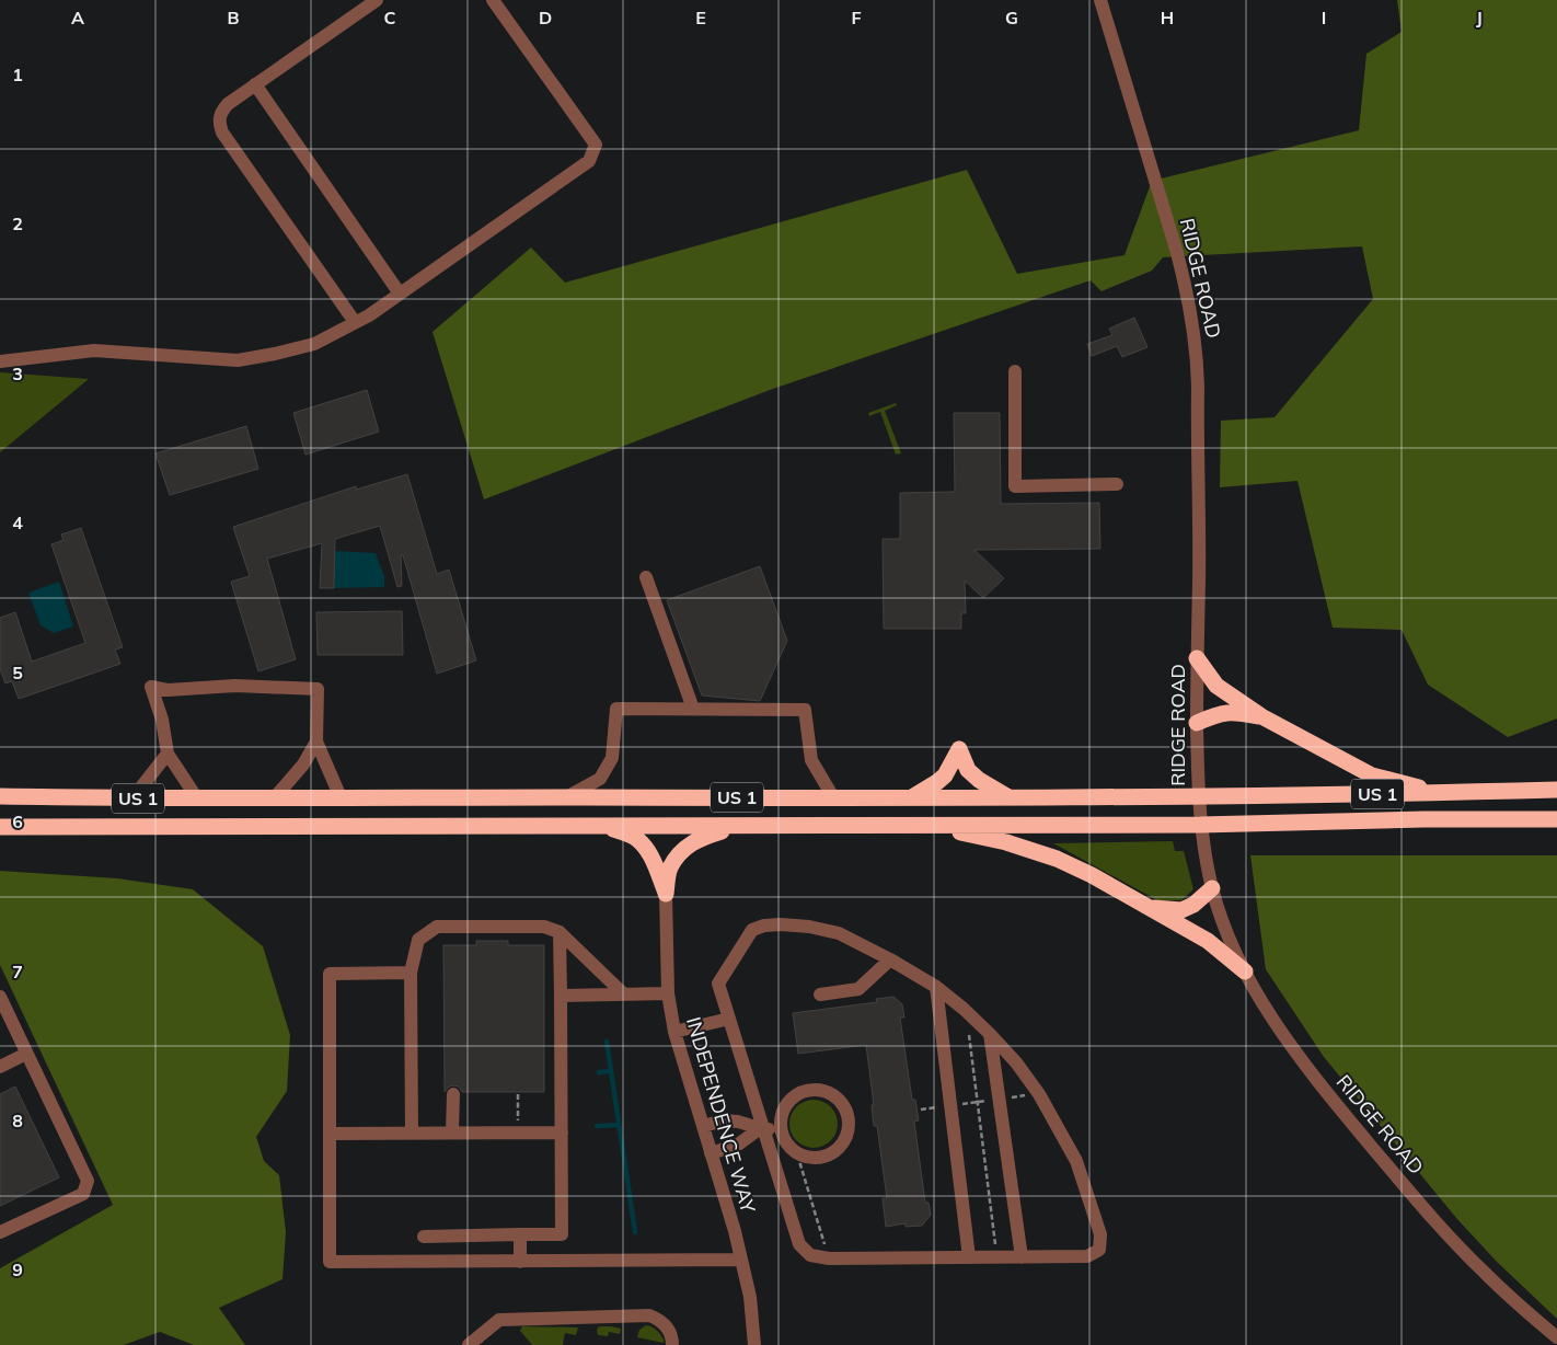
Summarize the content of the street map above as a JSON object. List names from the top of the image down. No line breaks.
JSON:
{"streets":{"highway":["US 1"],"street":["RIDGE ROAD","INDEPENDENCE WAY"]},"crossings":[["RIDGE ROAD","US 1"]],"grid":{"columns":["A","B","C","D","E","F","G","H","I","J"],"rows":["1","2","3","4","5","6","7","8","9"]}}
